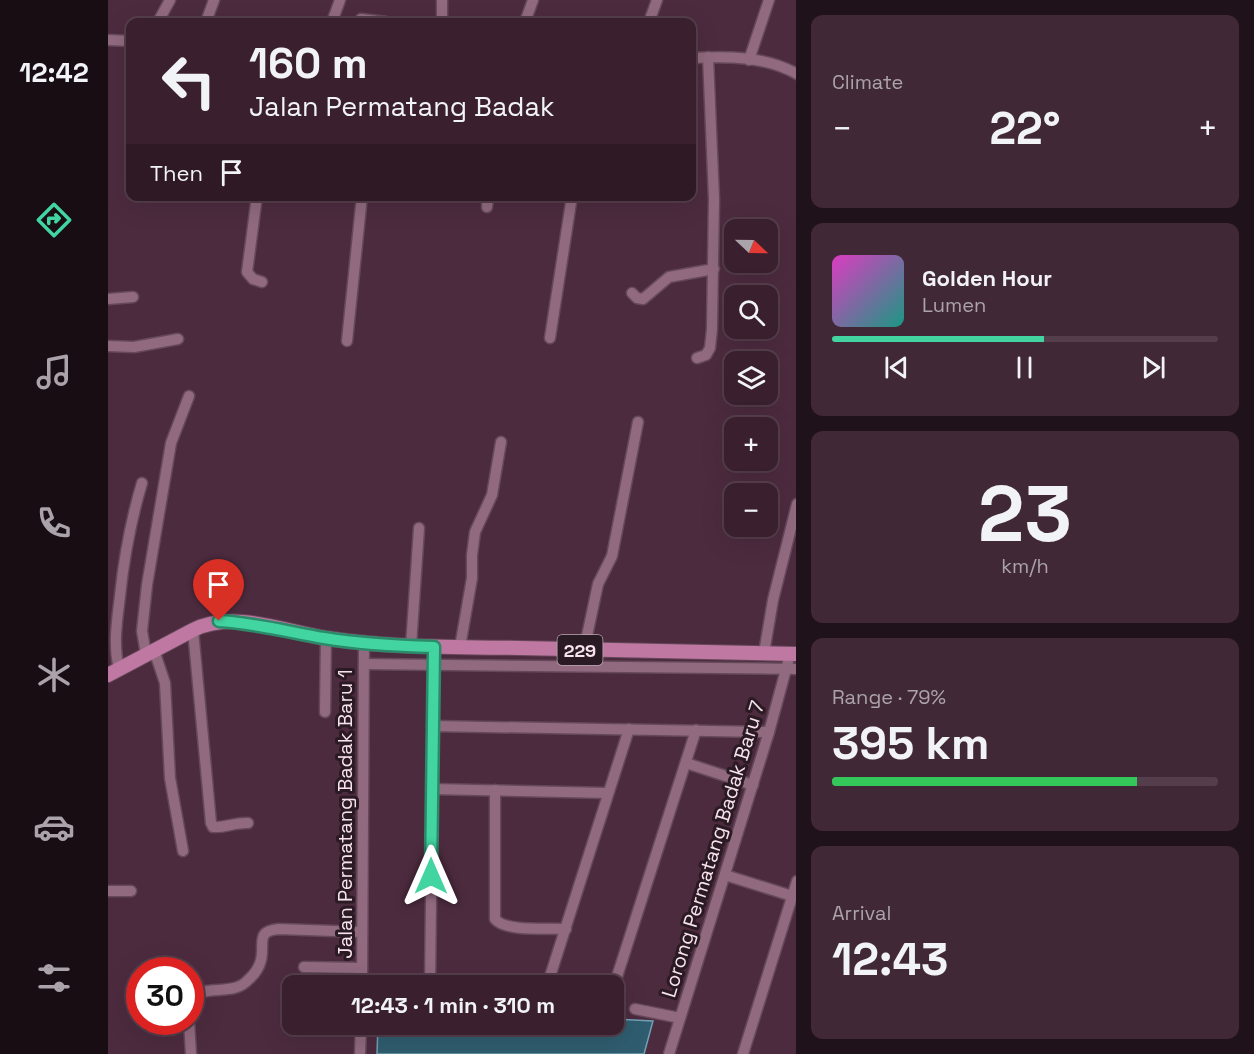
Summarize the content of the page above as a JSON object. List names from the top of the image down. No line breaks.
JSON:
{"streets":{"main road":["229"],"street":["Jalan Permatang Badak Baru 1","Lorong Permatang Badak Baru 7"]},"crossings":[["229","Jalan Permatang Badak Baru 1"],["229","Lorong Permatang Badak Baru 7"]],"north":"right","page":{"tabs":"12:42","tile":["Climate",["23","km/h"],["Range · 79%","395 km"],["Arrival","12:43"]],"turn":["160 m","Jalan Permatang Badak"],"heat":["−","22°","+"],"then":"Then","map_buttons":["+","−"],"song":["Golden Hour","Lumen"],"limit":"30","trip":"12:43 · 1 min · 310 m"}}
